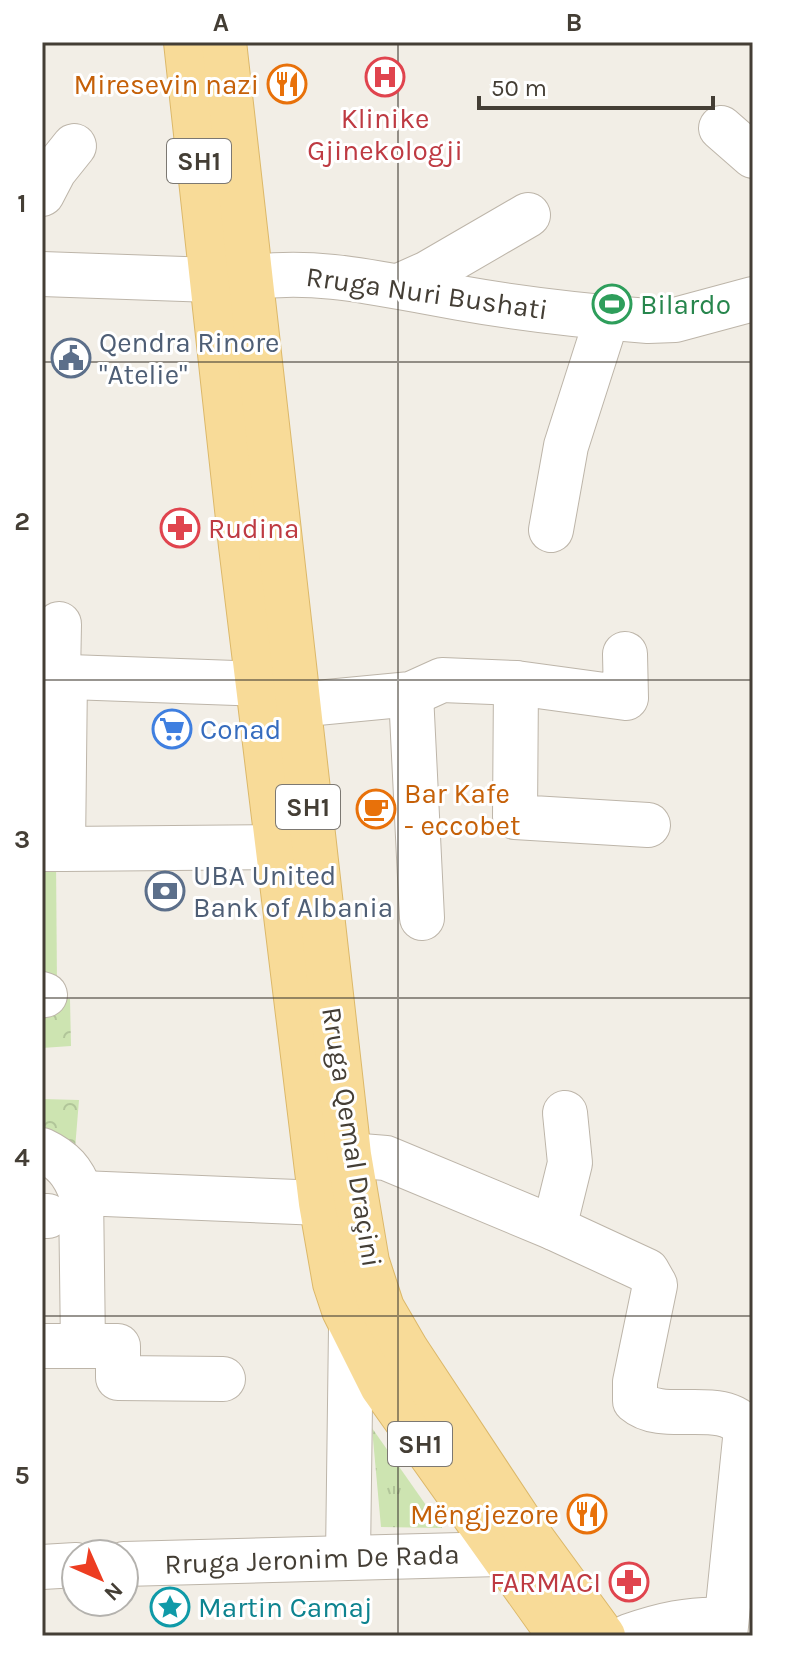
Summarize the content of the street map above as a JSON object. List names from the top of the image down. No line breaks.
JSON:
{"streets":{"main road":["SH1","Rruga Qemal Draçini"],"street":["Rruga Nuri Bushati","Rruga Jeronim De Rada"]},"crossings":[["SH1","Rruga Qemal Draçini"],["SH1","Rruga Jeronim De Rada"],["Rruga Nuri Bushati","Rruga Qemal Draçini"],["Rruga Qemal Draçini","Rruga Jeronim De Rada"]],"places":{"hospital":["Klinike Gjinekologji"],"restaurant":["Miresevin nazi","Mëngjezore"],"sports":["Bilardo"],"public building":["Qendra Rinore \"Atelie\""],"pharmacy":["Rudina","FARMACI"],"supermarket":["Conad"],"cafe":["Bar Kafe - eccobet"],"bank":["UBA United Bank of Albania"],"place":["Martin Camaj"]},"scale_bar":"50 m","north":"bottom right","grid":{"columns":["A","B"],"rows":["1","2","3","4","5"]}}
